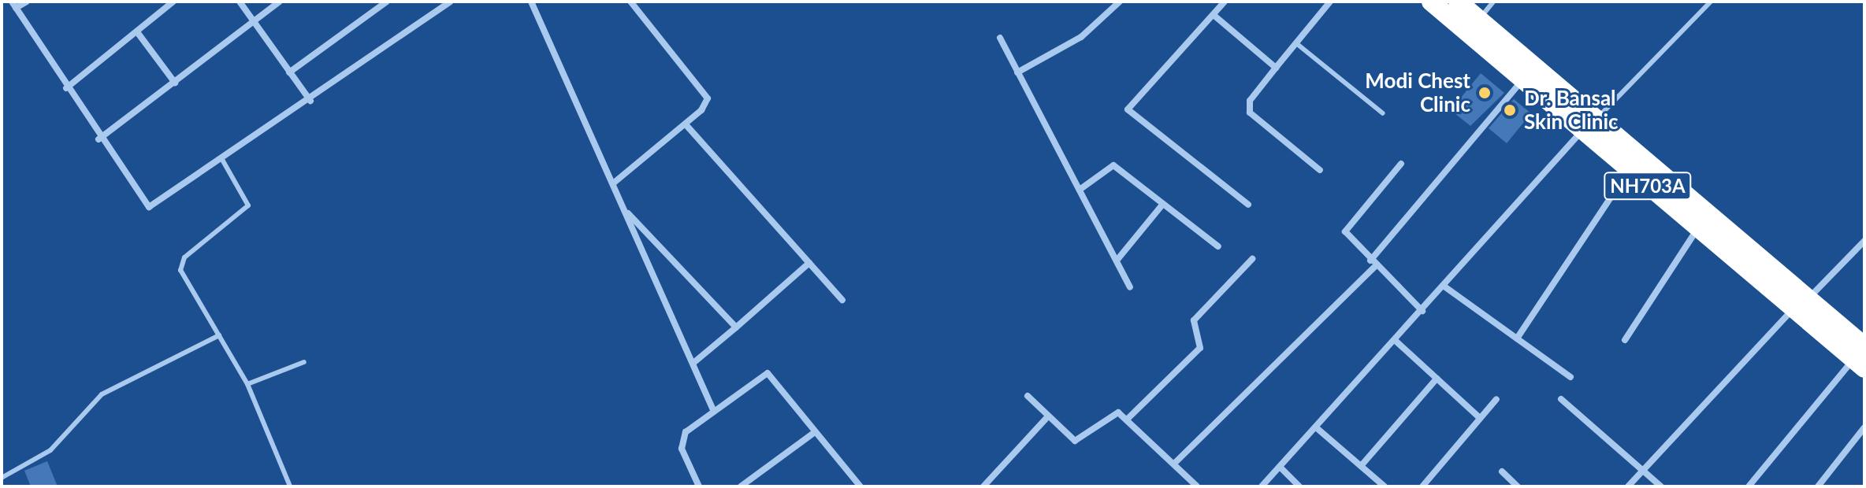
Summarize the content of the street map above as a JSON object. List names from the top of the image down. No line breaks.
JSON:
{"streets":{"highway":["NH703A"]},"places":["Modi Chest Clinic","Dr. Bansal Skin Clinic"]}
